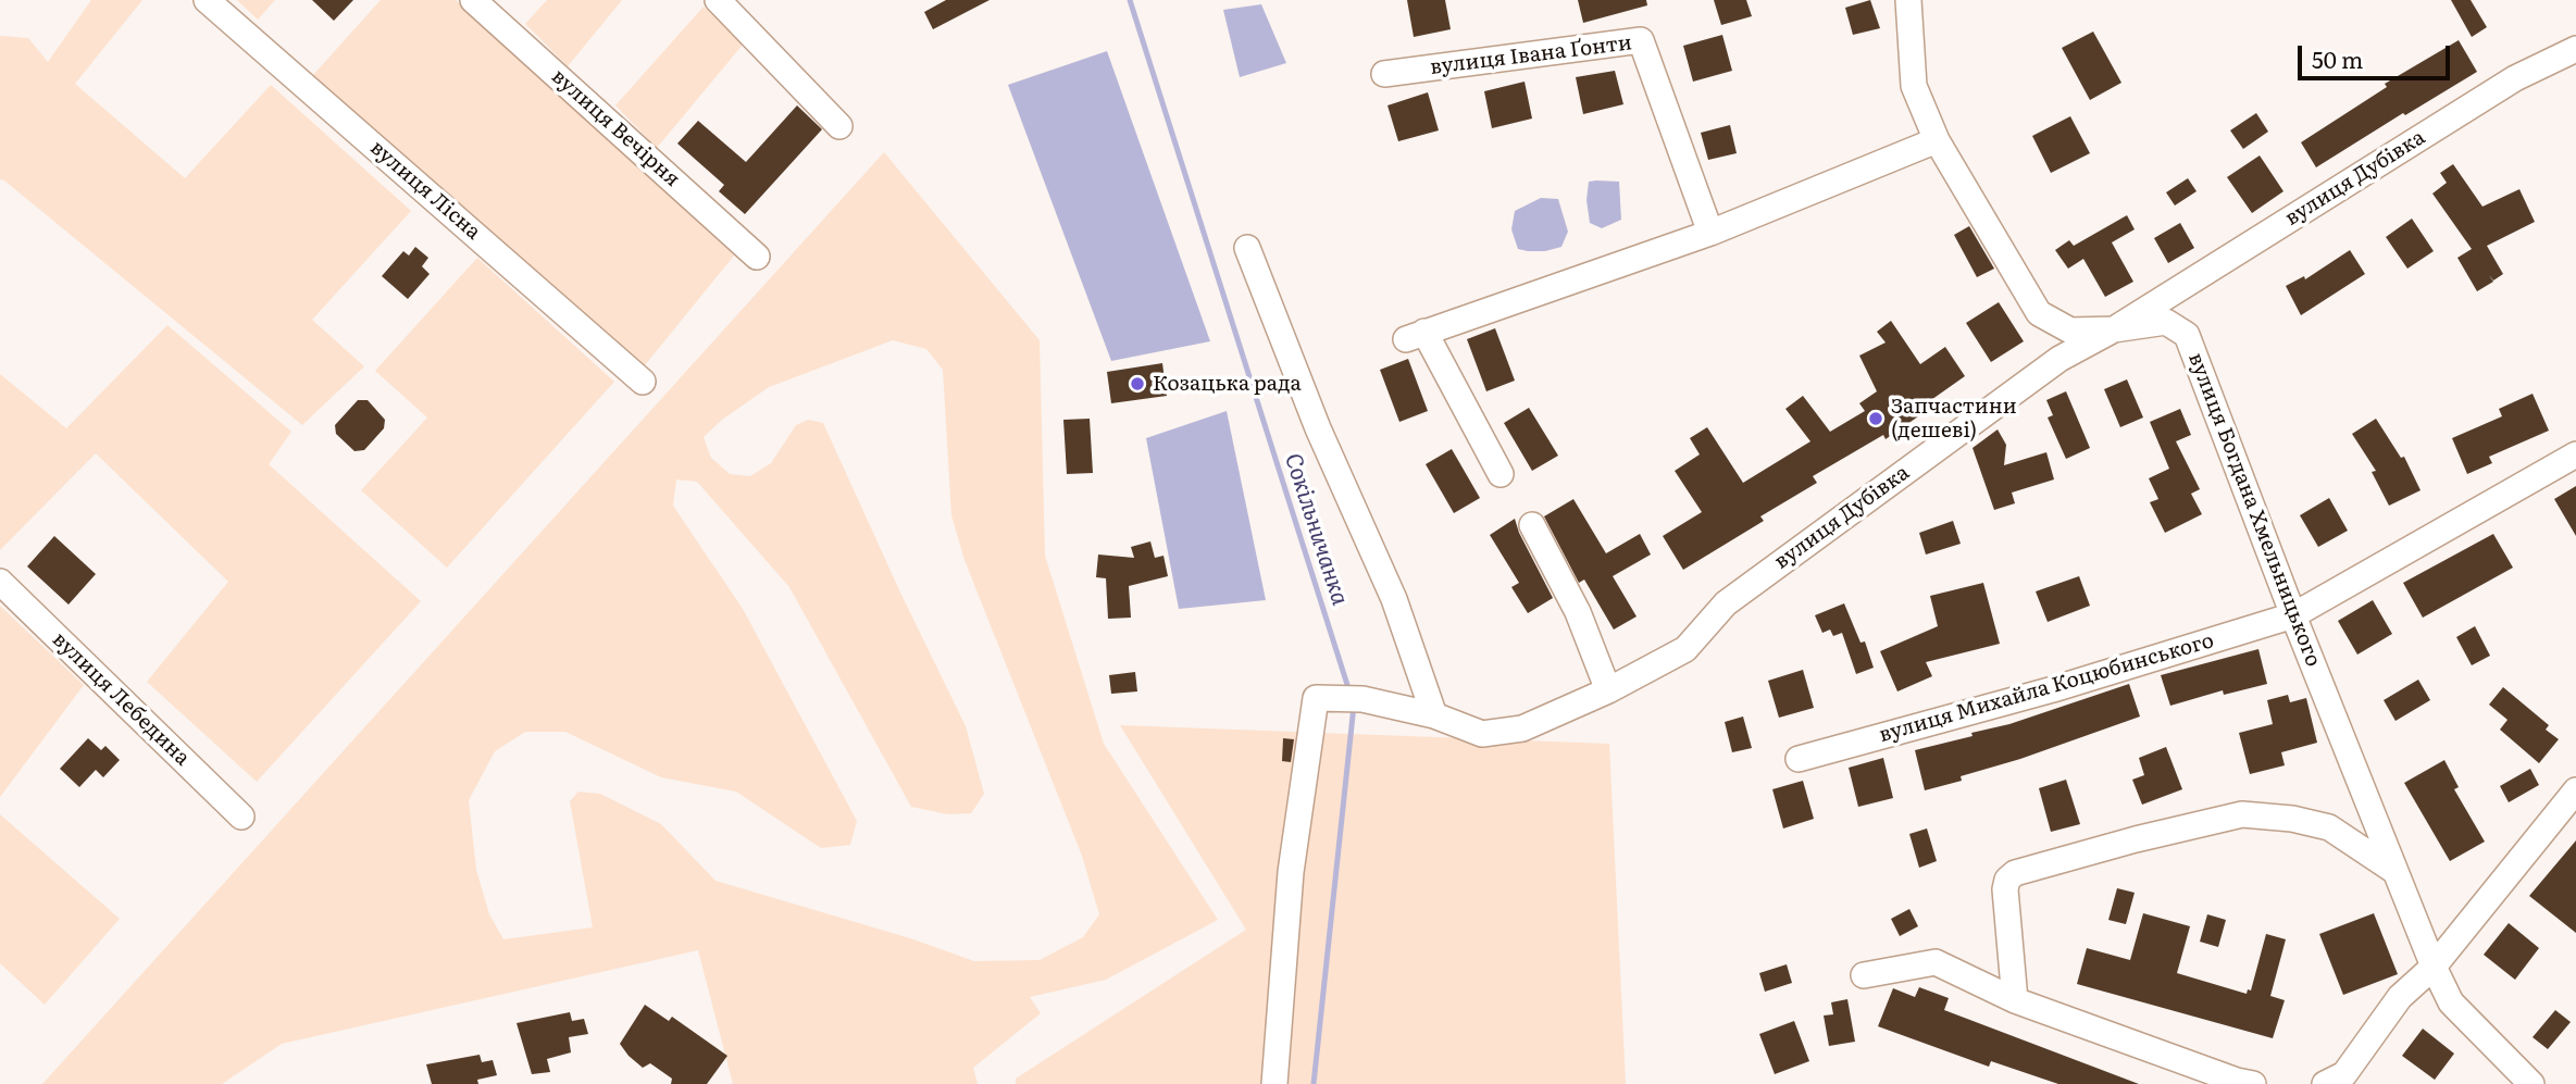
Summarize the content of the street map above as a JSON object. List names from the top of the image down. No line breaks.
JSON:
{"streets":{"street":["вулиця Івана Ґонти","вулиця Вечірня","вулиця Дубівка","вулиця Лісна","вулиця Богдана Хмельницького","вулиця Михайла Коцюбинського","вулиця Лебедина"]},"crossings":[["вулиця Дубівка","вулиця Богдана Хмельницького"],["вулиця Богдана Хмельницького","вулиця Михайла Коцюбинського"]],"water":["Сокільничанка"],"places":["Козацька рада","Запчастини (дешеві)"],"scale_bar":"50 m"}
